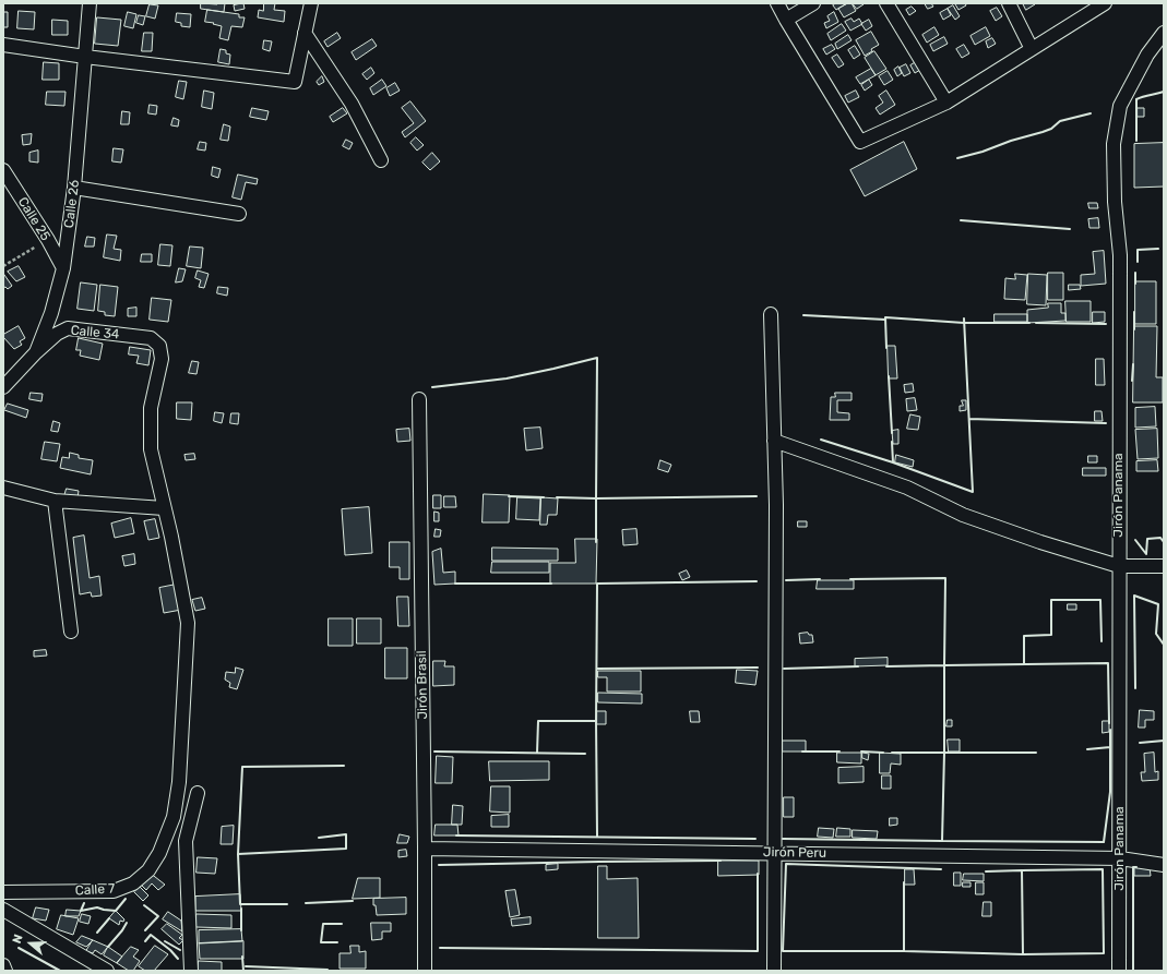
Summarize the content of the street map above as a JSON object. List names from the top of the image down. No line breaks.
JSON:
{"streets":{"street":["Calle 26","Calle 25","Calle 34","Jirón Panama","Jirón Brasil","Jirón Peru","Calle 7"]},"crossings":[["Calle 26","Calle 25"],["Calle 26","Calle 34"],["Calle 34","Calle 7"],["Jirón Panama","Jirón Peru"],["Jirón Brasil","Jirón Peru"]],"north":"left"}
